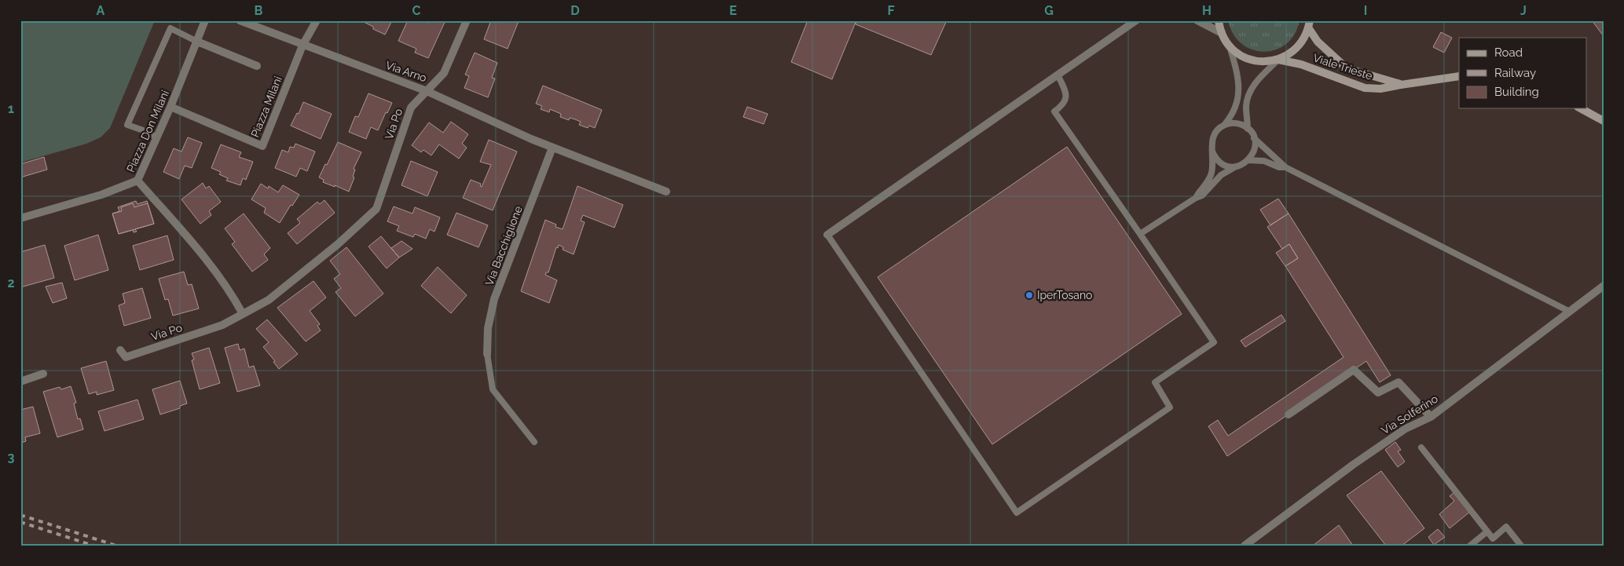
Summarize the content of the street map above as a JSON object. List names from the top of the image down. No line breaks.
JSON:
{"streets":{"main road":["Viale Trieste"],"street":["Via Arno","Piazza Milani","Via Po","Piazza Don Milani","Via Bacchiglione","Via Solferino"]},"crossings":[["Via Arno","Piazza Milani"],["Via Arno","Via Po"],["Piazza Milani","Piazza Don Milani"]],"places":["IperTosano"],"legend":["Road","Railway","Building"],"grid":{"columns":["A","B","C","D","E","F","G","H","I","J"],"rows":["1","2","3"]}}
